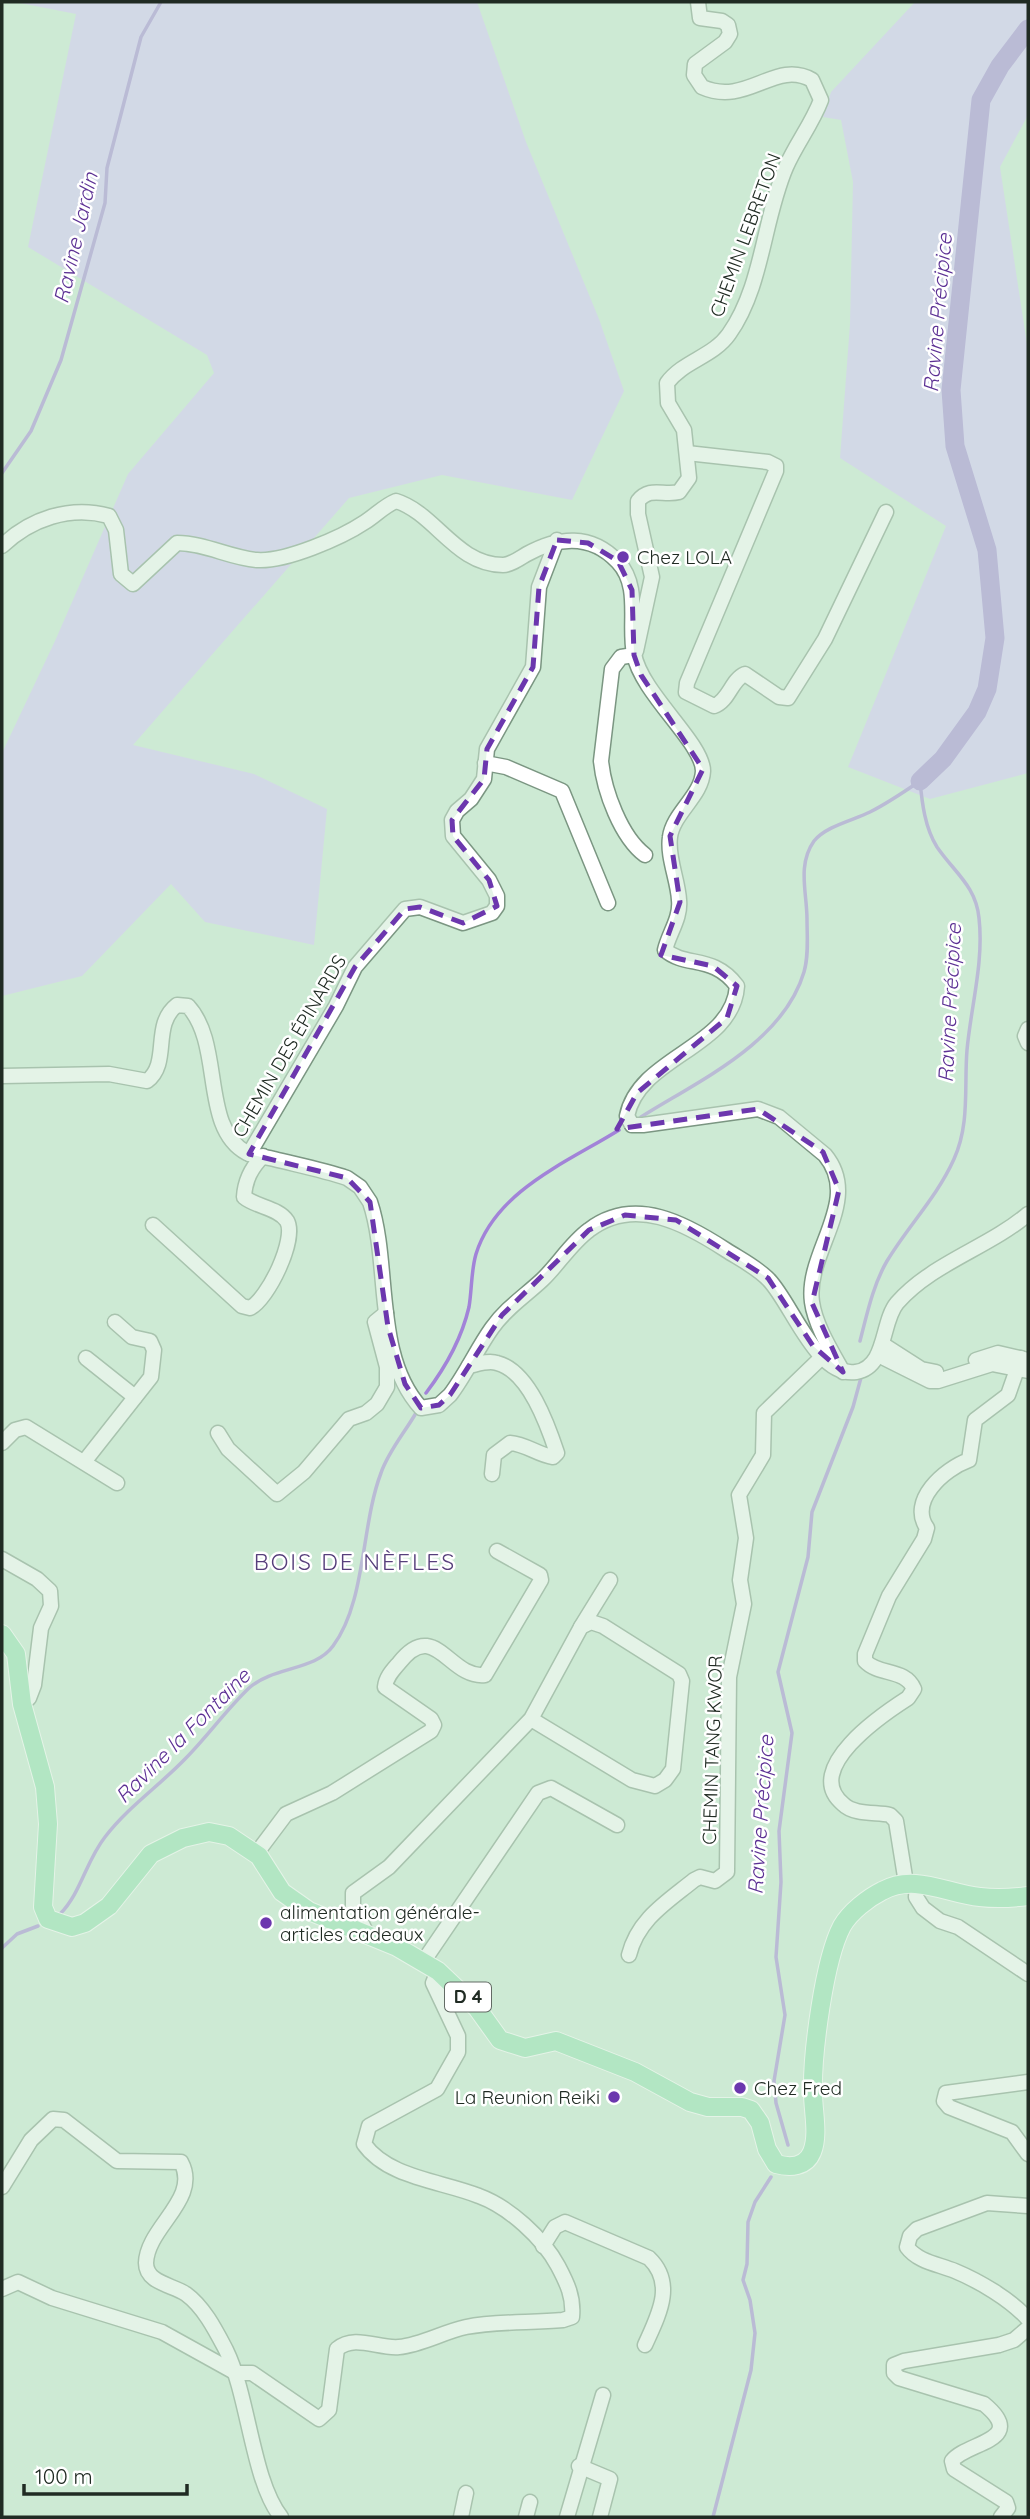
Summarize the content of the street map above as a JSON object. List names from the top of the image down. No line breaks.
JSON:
{"streets":{"main road":["D 4"],"street":["CHEMIN LEBRETON","CHEMIN DES ÉPINARDS","CHEMIN TANG KWOR"]},"districts":["BOIS DE NÈFLES"],"water":["Ravine Jardin","Ravine Précipice","Ravine la Fontaine"],"places":["Chez LOLA","alimentation générale- articles cadeaux","Chez Fred","La Reunion Reiki"],"scale_bar":"100 m"}
